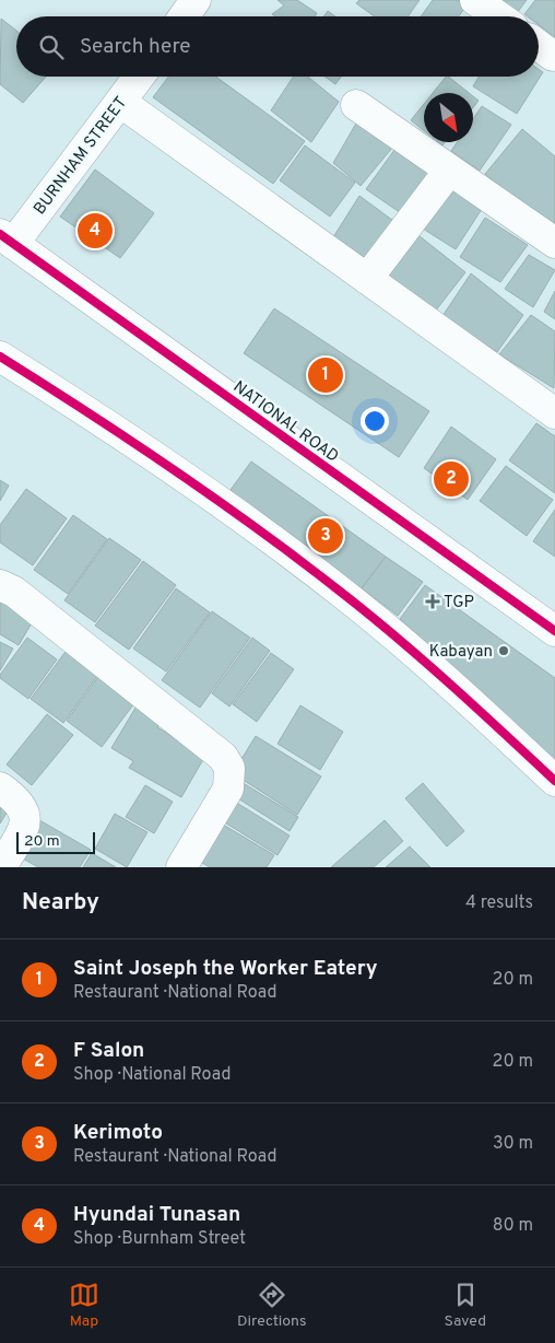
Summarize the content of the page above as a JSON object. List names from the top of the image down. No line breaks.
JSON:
{"streets":{"main road":["BURNHAM STREET","NATIONAL ROAD"]},"crossings":[["BURNHAM STREET","NATIONAL ROAD"]],"places":{"health":["TGP"],"other":["Kabayan"]},"scale_bar":"20 m","north":"bottom right","page":{"search":"Search here","pins":["4","1","2","3"],"scale":"20 m","heading":["Nearby","4 results"],"list":[{"mark":"1","name":"Saint Joseph the Worker Eatery","note":"Restaurant · National Road","value":"20 m"},{"mark":"2","name":"F Salon","note":"Shop · National Road","value":"20 m"},{"mark":"3","name":"Kerimoto","note":"Restaurant · National Road","value":"30 m"},{"mark":"4","name":"Hyundai Tunasan","note":"Shop · Burnham Street","value":"80 m"}],"nav":["Map","Directions","Saved"]}}
